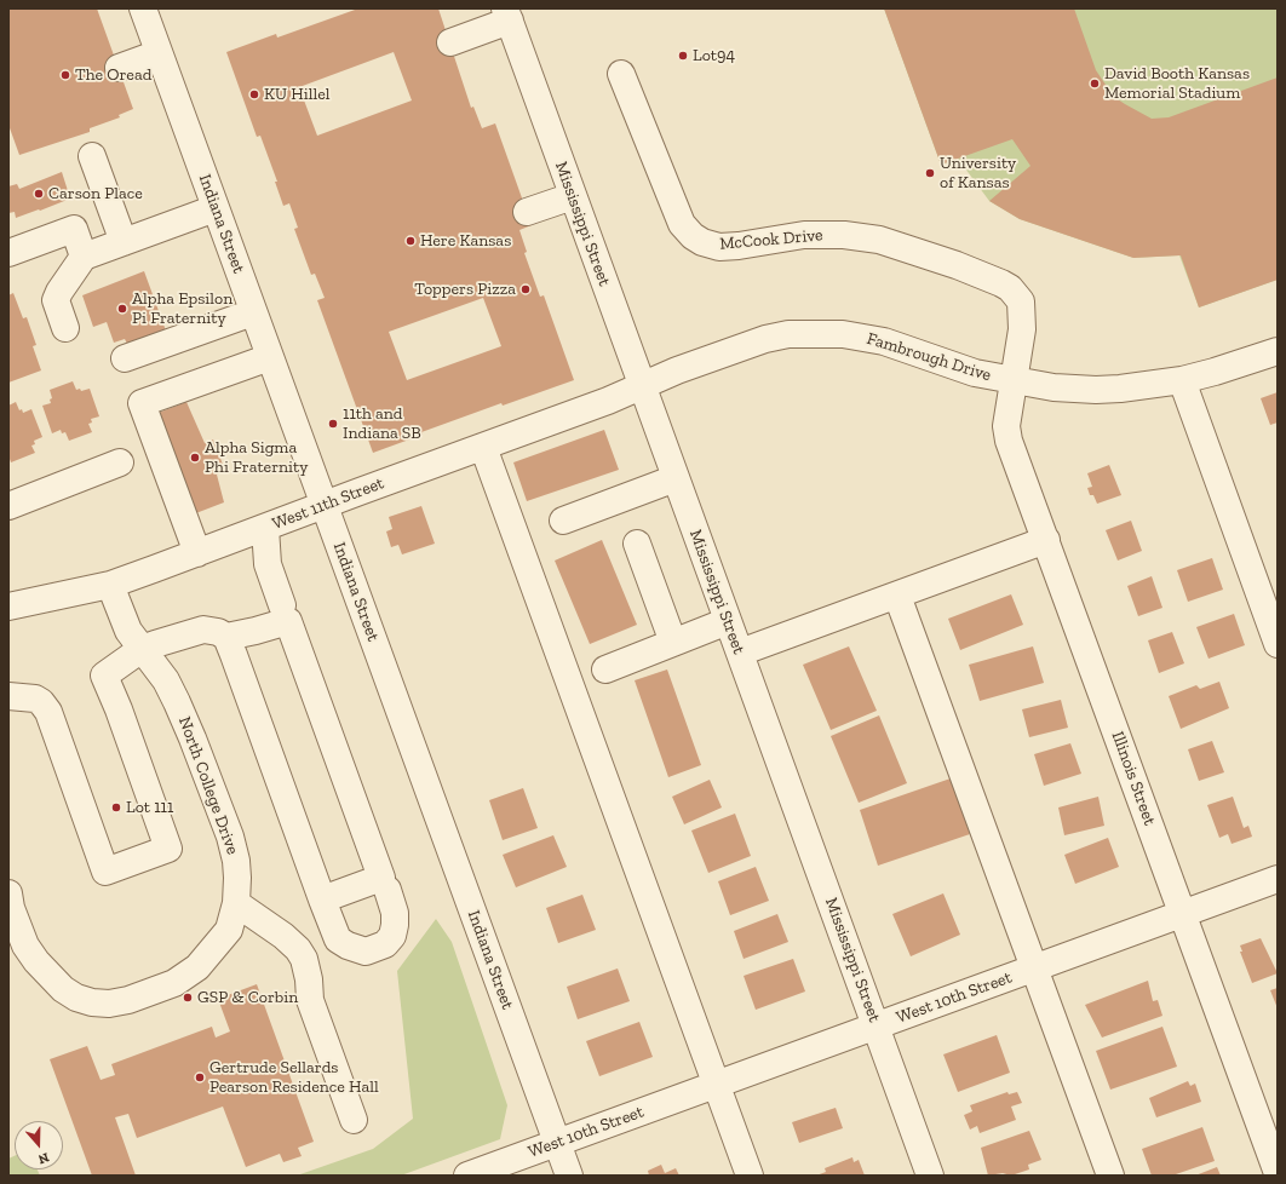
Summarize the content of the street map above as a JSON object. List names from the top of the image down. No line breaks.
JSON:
{"streets":{"street":["Indiana Street","Mississippi Street","McCook Drive","Fambrough Drive","West 11th Street","Illinois Street","North College Drive","West 10th Street"]},"crossings":[["Indiana Street","West 11th Street"],["Indiana Street","West 10th Street"],["Mississippi Street","Fambrough Drive"],["Mississippi Street","West 11th Street"],["Mississippi Street","West 10th Street"],["McCook Drive","Fambrough Drive"],["McCook Drive","Illinois Street"],["Fambrough Drive","West 11th Street"],["Fambrough Drive","Illinois Street"],["West 11th Street","North College Drive"],["Illinois Street","West 10th Street"]],"places":["Lot94","The Oread","David Booth Kansas Memorial Stadium","KU Hillel","University of Kansas","Carson Place","Here Kansas","Toppers Pizza","Alpha Epsilon Pi Fraternity","11th and Indiana SB","Alpha Sigma Phi Fraternity","Lot 111","GSP & Corbin","Gertrude Sellards Pearson Residence Hall"],"north":"bottom"}
